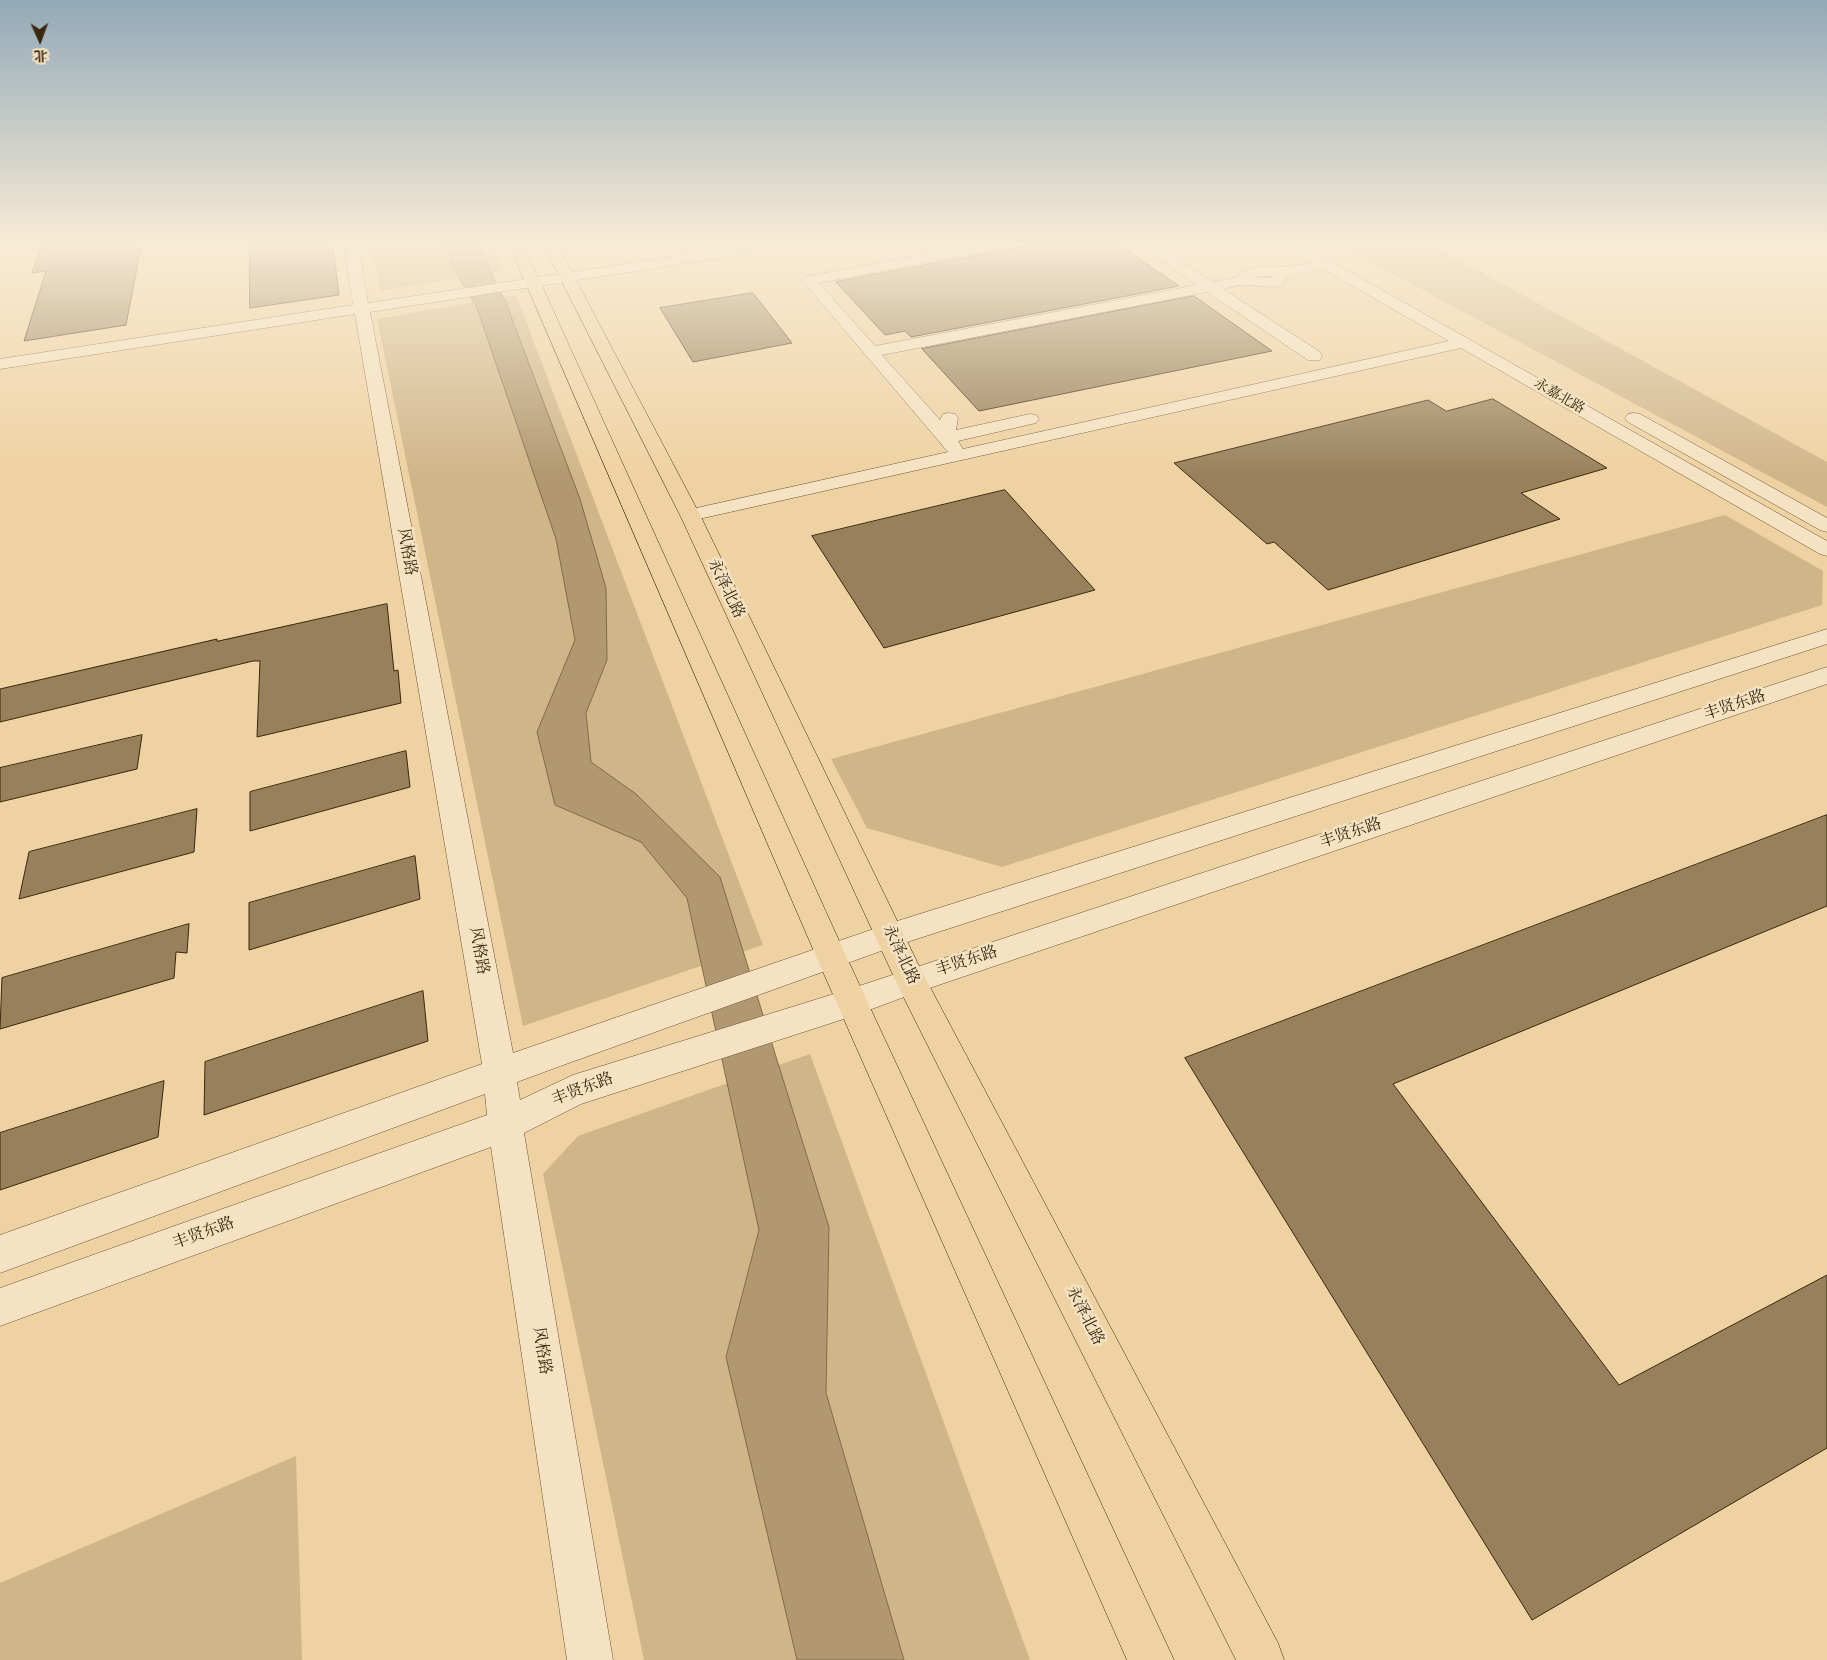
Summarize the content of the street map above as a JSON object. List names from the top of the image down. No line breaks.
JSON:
{"streets":{"main road":["永泽北路"],"street":["永嘉北路","风格路","丰贤东路"]},"crossings":[["风格路","丰贤东路"],["永泽北路","丰贤东路"]],"north":"bottom"}
